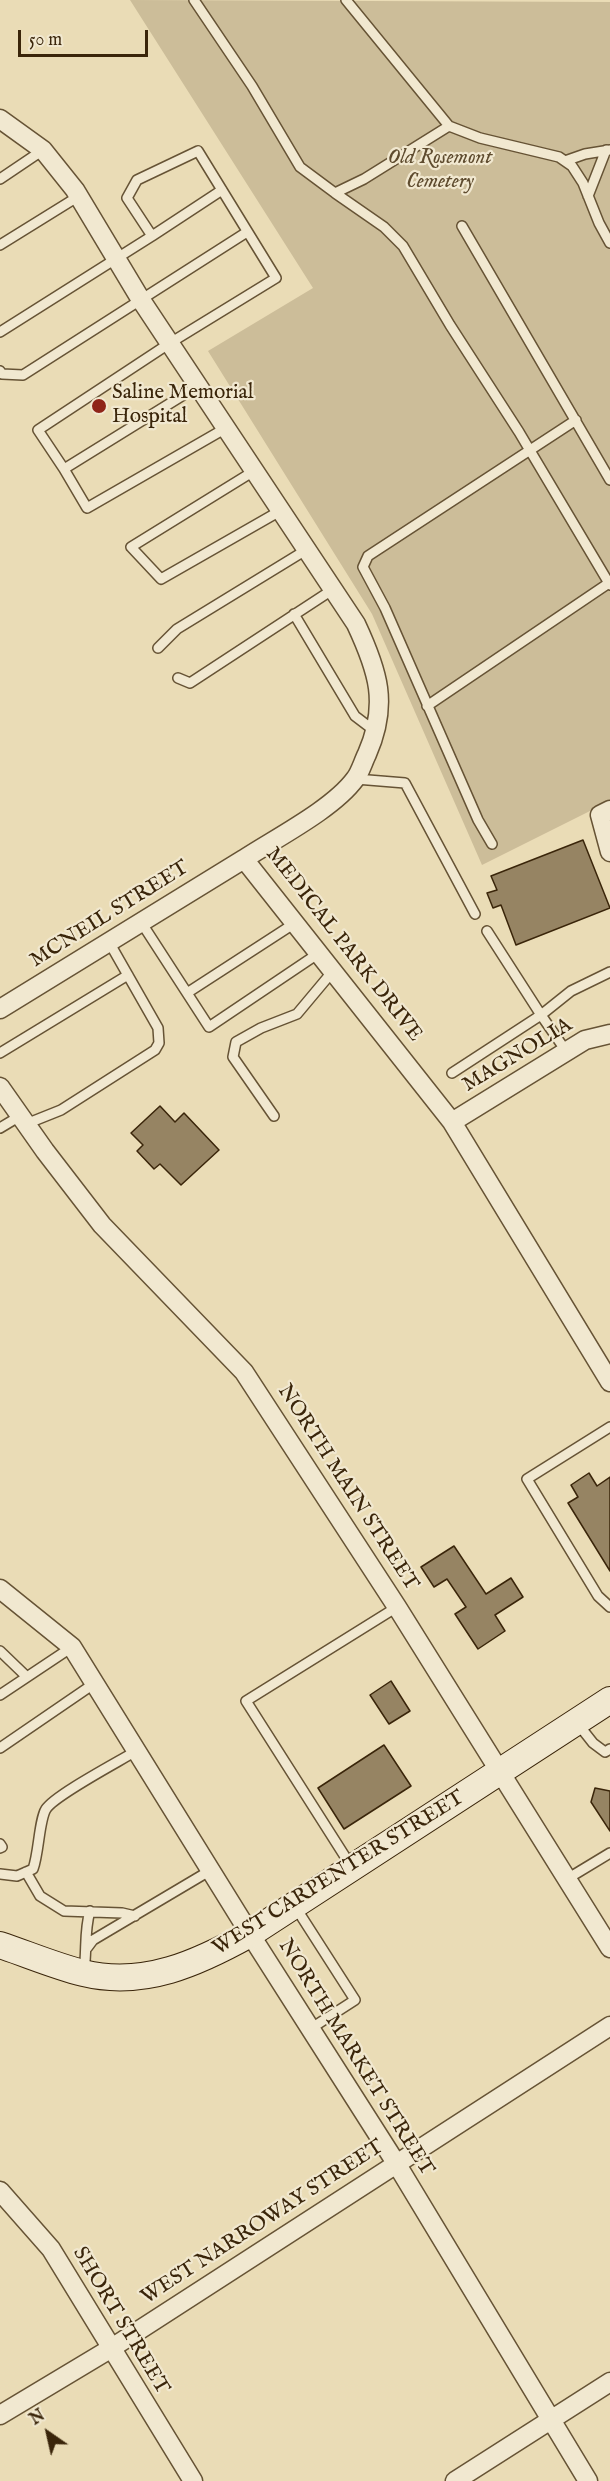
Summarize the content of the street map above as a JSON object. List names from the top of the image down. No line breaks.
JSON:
{"streets":{"main road":["WEST CARPENTER STREET"],"street":["MCNEIL STREET","MEDICAL PARK DRIVE","MAGNOLIA","NORTH MAIN STREET","NORTH MARKET STREET","WEST NARROWAY STREET","SHORT STREET"]},"crossings":[["MCNEIL STREET","MEDICAL PARK DRIVE"],["MEDICAL PARK DRIVE","MAGNOLIA"],["NORTH MAIN STREET","WEST CARPENTER STREET"],["WEST CARPENTER STREET","NORTH MARKET STREET"],["NORTH MARKET STREET","WEST NARROWAY STREET"],["WEST NARROWAY STREET","SHORT STREET"]],"parks":["Old Rosemont Cemetery"],"places":["Saline Memorial Hospital"],"scale_bar":"50 m","north":"top left"}
